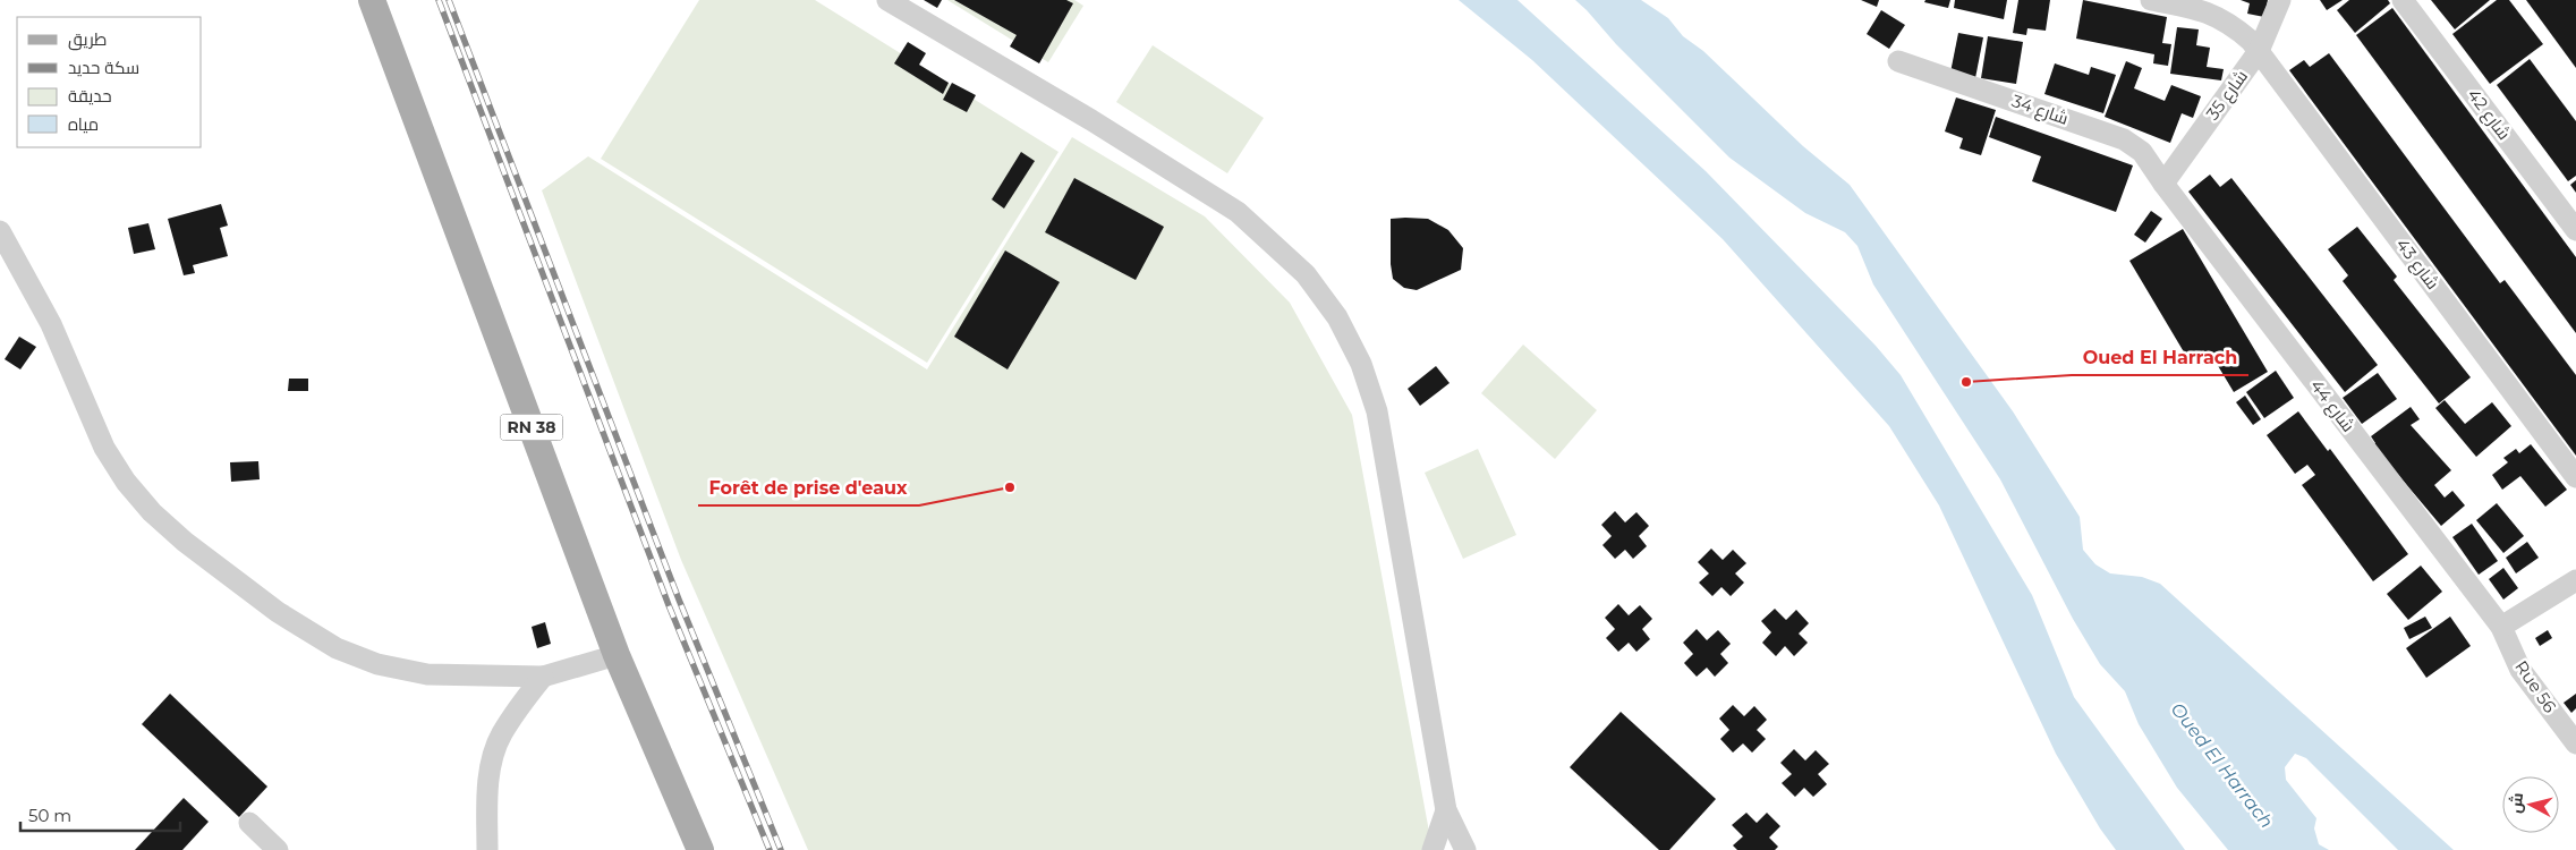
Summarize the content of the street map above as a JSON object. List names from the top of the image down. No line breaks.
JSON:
{"streets":{"main road":["RN 38"],"street":["شارع 35","شارع 34","شارع 42","شارع 43","شارع 44","Rue 56"]},"crossings":[["شارع 35","شارع 34"],["شارع 35","شارع 43"],["شارع 35","شارع 44"],["شارع 34","شارع 44"],["شارع 44","Rue 56"]],"water":["Oued El Harrach"],"places":["Oued El Harrach","Forêt de prise d'eaux"],"legend":["طريق","سكة حديد","حديقة","مياه"],"scale_bar":"50 m","north":"left"}
